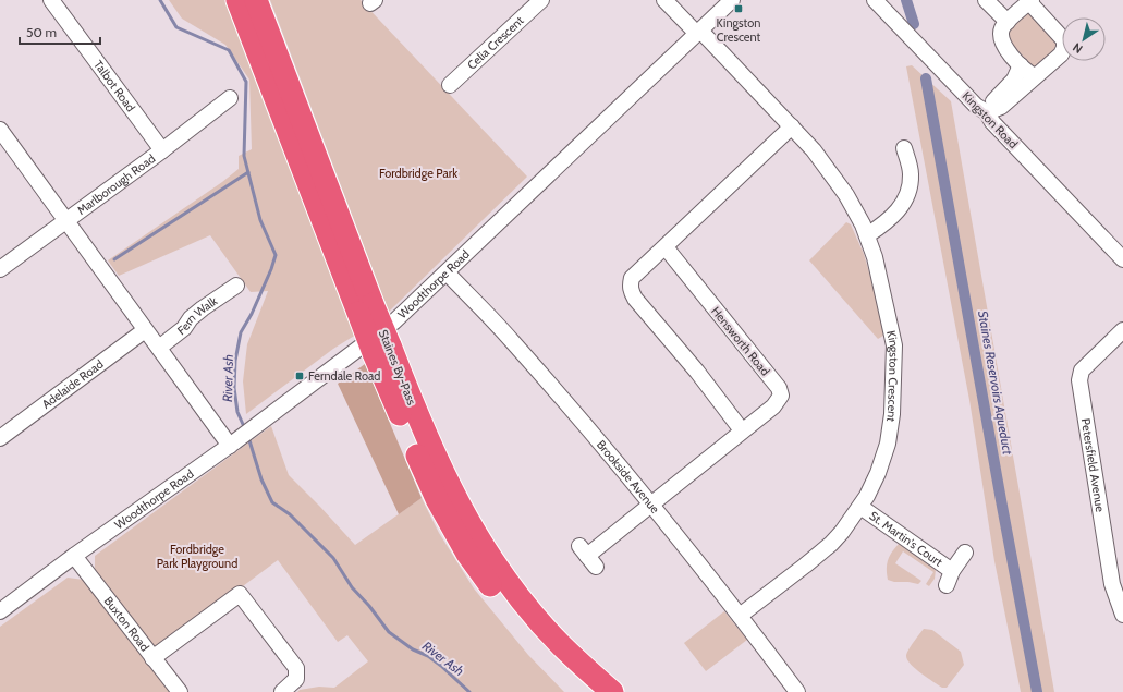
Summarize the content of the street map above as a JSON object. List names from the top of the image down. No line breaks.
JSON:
{"streets":{"highway":["Staines By-Pass"],"street":["Celia Crescent","Talbot Road","Kingston Road","Marlborough Road","Woodthorpe Road","Fern Walk","Hensworth Road","Kingston Crescent","Adelaide Road","Petersfield Avenue","Brookside Avenue","St. Martin's Court","Buxton Road"]},"crossings":[["Talbot Road","Marlborough Road"],["Woodthorpe Road","Kingston Crescent"],["Woodthorpe Road","Brookside Avenue"],["Woodthorpe Road","Buxton Road"],["Hensworth Road","Brookside Avenue"],["Kingston Crescent","Brookside Avenue"],["Kingston Crescent","St. Martin's Court"]],"water":["River Ash","Staines Reservoirs Aqueduct"],"parks":["Fordbridge Park","Fordbridge Park Playground"],"places":{"transit":["Kingston Crescent","Ferndale Road"]},"scale_bar":"50 m","north":"bottom left"}
